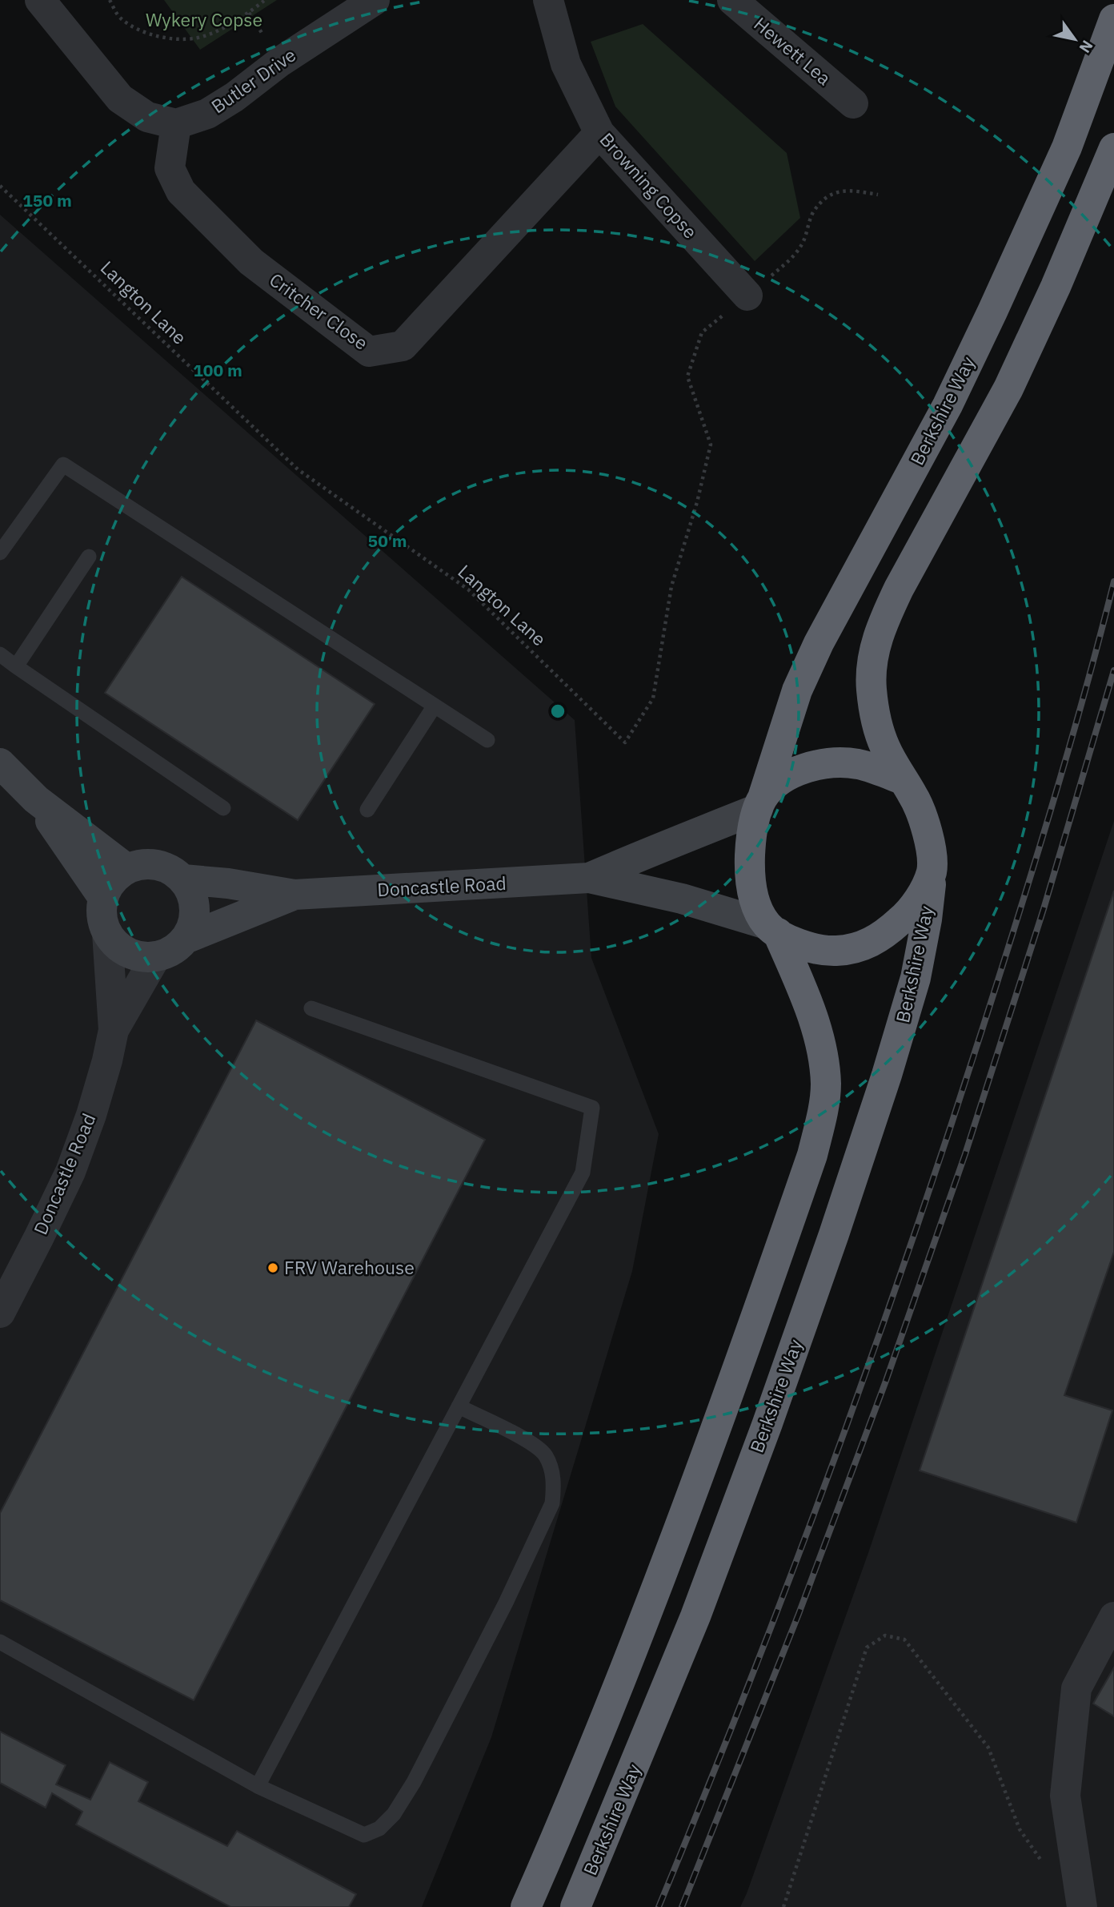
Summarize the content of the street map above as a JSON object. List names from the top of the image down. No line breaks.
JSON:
{"streets":{"highway":["Berkshire Way"],"street":["Hewett Lea","Butler Drive","Browning Copse","Critcher Close","Doncastle Road"],"path":["Langton Lane"]},"crossings":[["Butler Drive","Critcher Close"],["Browning Copse","Langton Lane"],["Browning Copse","Critcher Close"],["Berkshire Way","Doncastle Road"]],"parks":["Wykery Copse"],"places":["FRV Warehouse"],"north":"bottom right","rings":["150 m","100 m","50 m"]}
